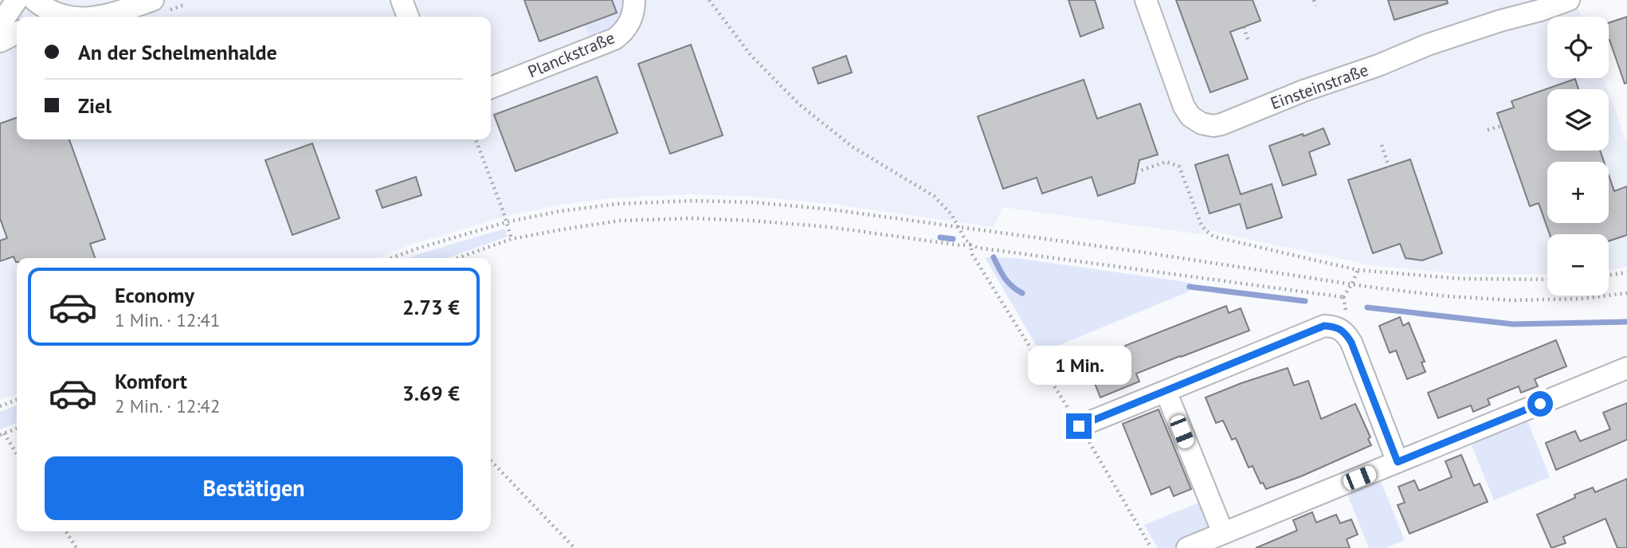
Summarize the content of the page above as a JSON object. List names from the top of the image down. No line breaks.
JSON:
{"streets":{"street":["Planckstraße","Einsteinstraße"]},"page":{"map_buttons":["+","−"],"banner":["An der Schelmenhalde","Ziel"],"list":[{"name":"Economy","note":"1 Min. · 12:41","value":"2.73 €"},{"name":"Komfort","note":"2 Min. · 12:42","value":"3.69 €"}],"bubble":"1 Min.","buttons":"Bestätigen"}}
